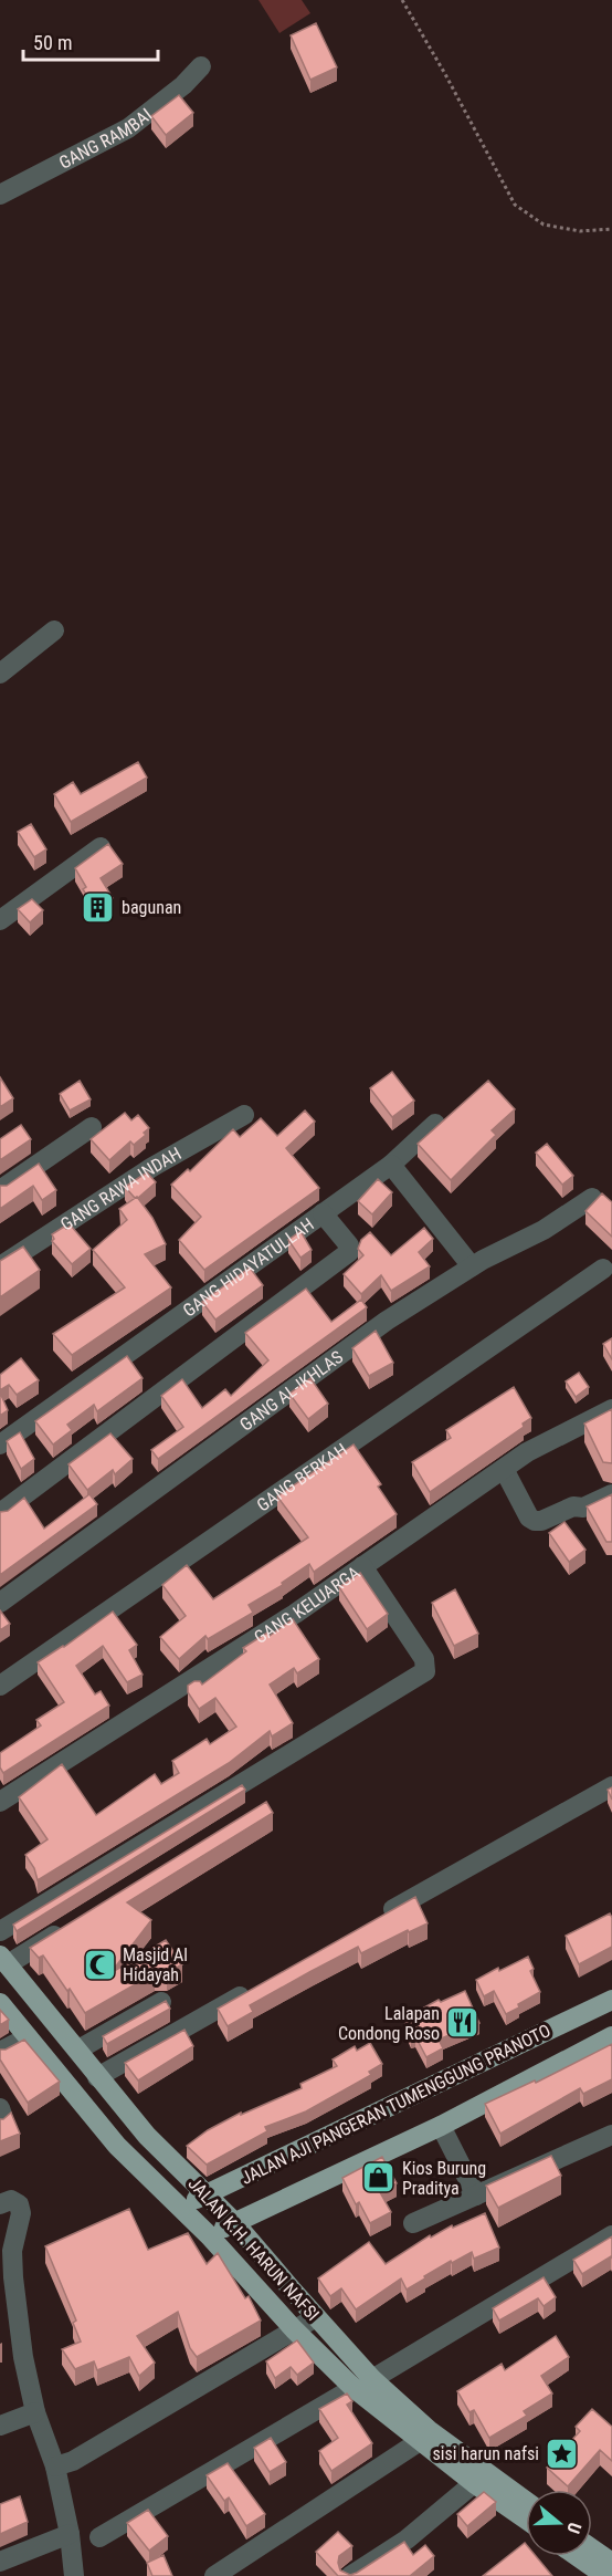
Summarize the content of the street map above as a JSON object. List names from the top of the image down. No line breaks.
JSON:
{"streets":{"main road":["JALAN AJI PANGERAN TUMENGGUNG PRANOTO","JALAN K.H. HARUN NAFSI"],"street":["GANG RAMBAI","GANG RAWA INDAH","GANG HIDAYATULLAH","GANG AL-IKHLAS","GANG BERKAH","GANG KELUARGA"]},"crossings":[["JALAN AJI PANGERAN TUMENGGUNG PRANOTO","JALAN K.H. HARUN NAFSI"]],"places":{"building":["bagunan"],"mosque":["Masjid Al Hidayah"],"restaurant":["Lalapan Condong Roso"],"shop":["Kios Burung Praditya"],"place":["sisi harun nafsi"]},"scale_bar":"50 m","north":"right"}
